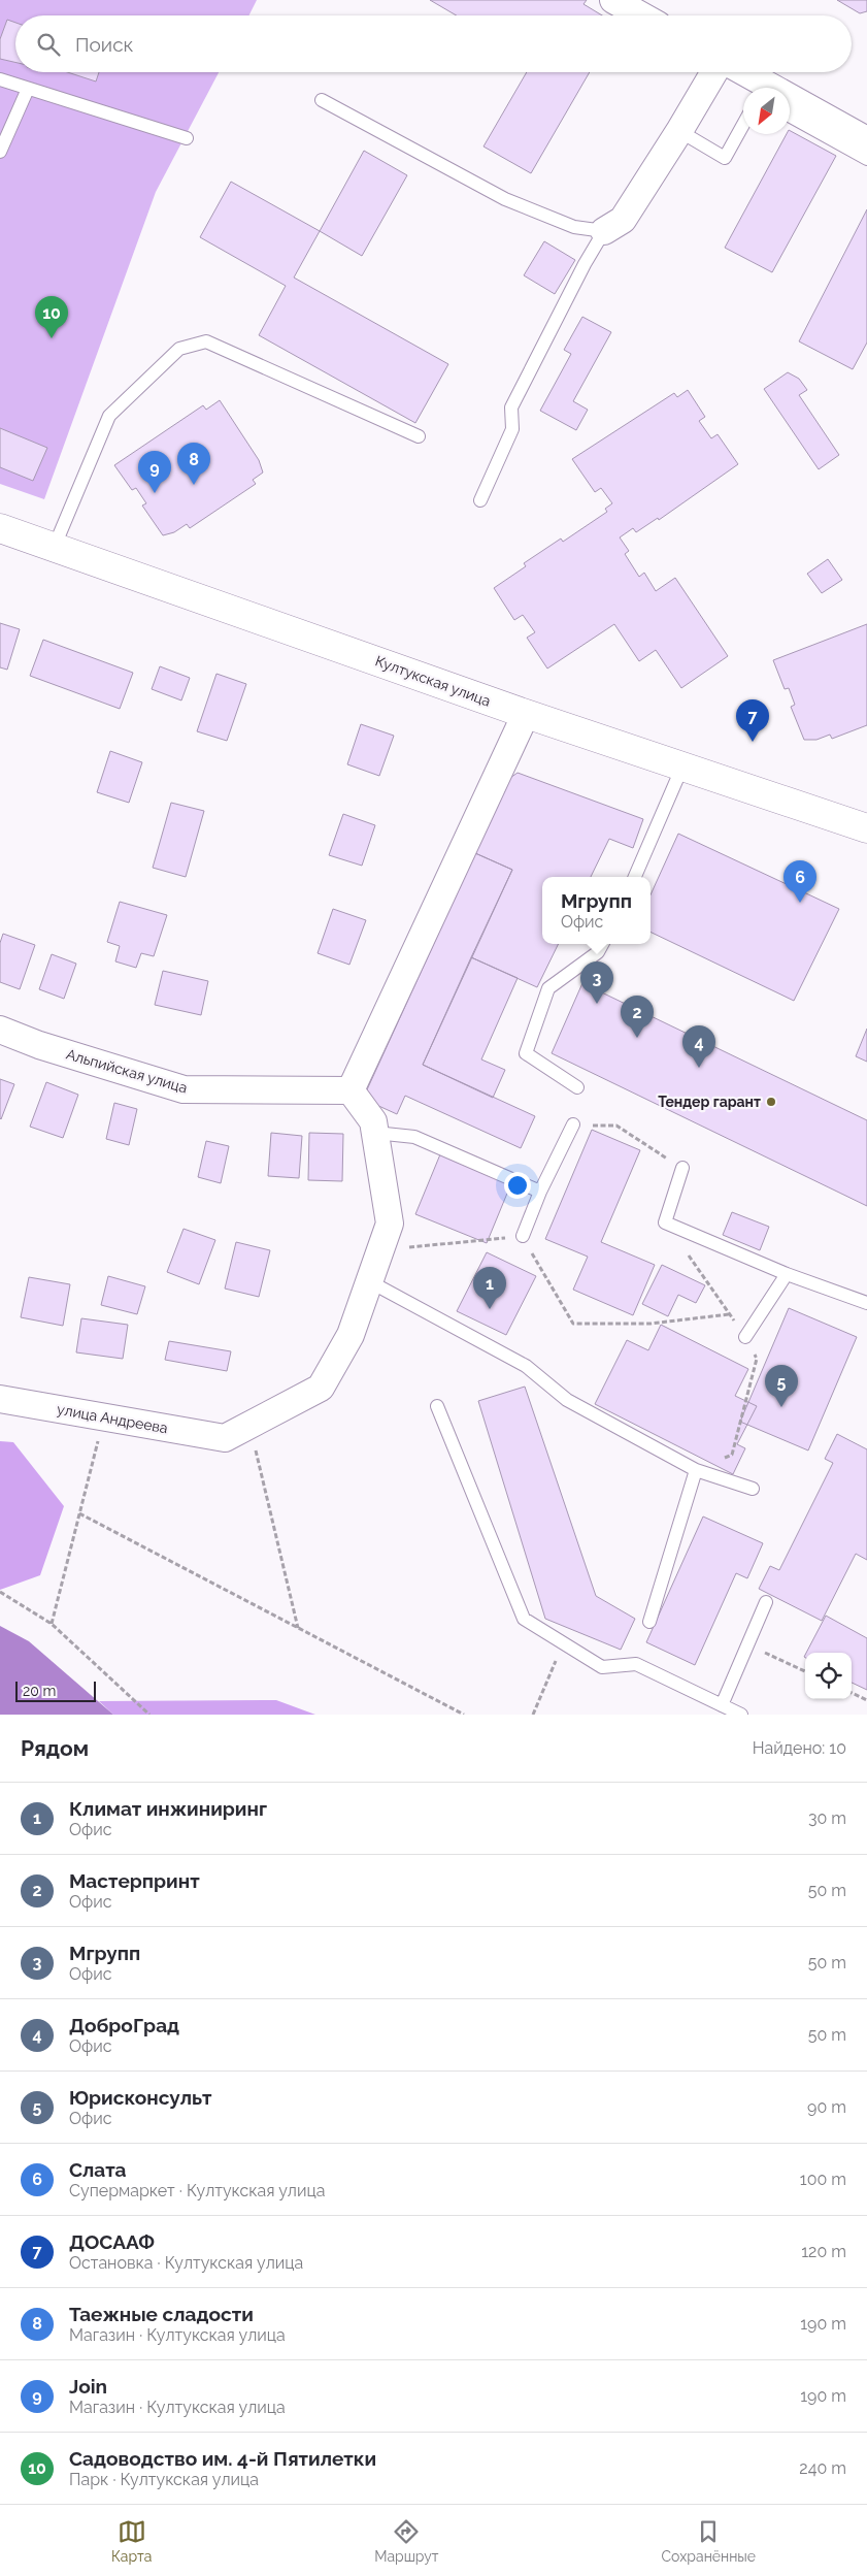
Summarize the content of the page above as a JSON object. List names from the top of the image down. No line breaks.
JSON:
{"streets":{"street":["Култукская улица","Альпийская улица","улица Андреева"]},"places":["Тендер гарант"],"scale_bar":"20 m","north":"bottom left","page":{"search":"Поиск","pins":["10","8","9","7","6","3","2","4","1","5"],"popup":["Мгрупп","Офис"],"scale":"20 m","heading":["Рядом","Найдено: 10"],"list":[{"mark":"1","name":"Климат инжиниринг","note":"Офис","value":"30 m"},{"mark":"2","name":"Мастерпринт","note":"Офис","value":"50 m"},{"mark":"3","name":"Мгрупп","note":"Офис","value":"50 m"},{"mark":"4","name":"ДоброГрад","note":"Офис","value":"50 m"},{"mark":"5","name":"Юрисконсульт","note":"Офис","value":"90 m"},{"mark":"6","name":"Слата","note":"Супермаркет · Култукская улица","value":"100 m"},{"mark":"7","name":"ДОСААФ","note":"Остановка · Култукская улица","value":"120 m"},{"mark":"8","name":"Таежные сладости","note":"Магазин · Култукская улица","value":"190 m"},{"mark":"9","name":"Join","note":"Магазин · Култукская улица","value":"190 m"},{"mark":"10","name":"Садоводство им. 4-й Пятилетки","note":"Парк · Култукская улица","value":"240 m"}],"nav":["Карта","Маршрут","Сохранённые"]}}
